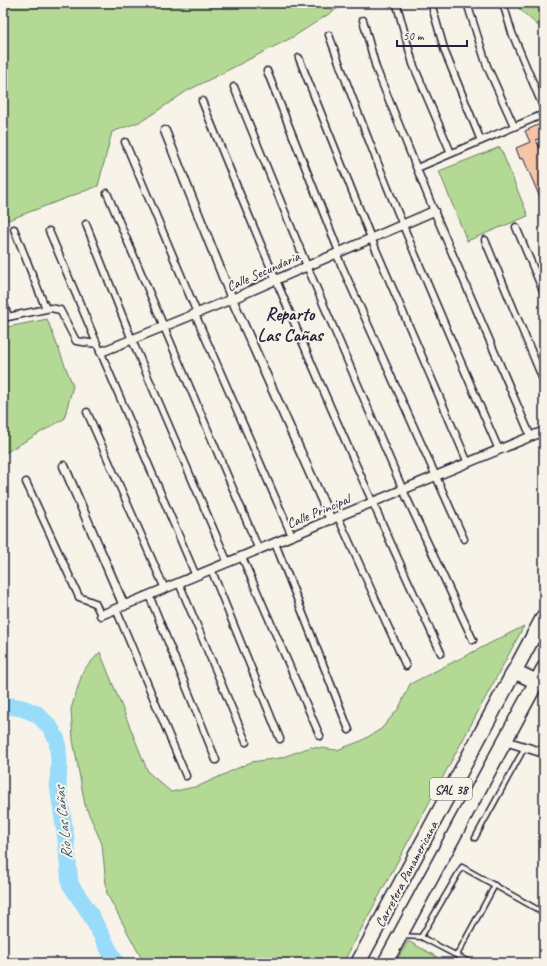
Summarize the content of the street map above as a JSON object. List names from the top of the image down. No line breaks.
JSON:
{"streets":{"highway":["SAL 38","Carretera Panamericana"],"street":["Calle Secundaria","Calle Principal"]},"districts":["Reparto Las Cañas"],"water":["Río Las Cañas"],"scale_bar":"50 m"}
